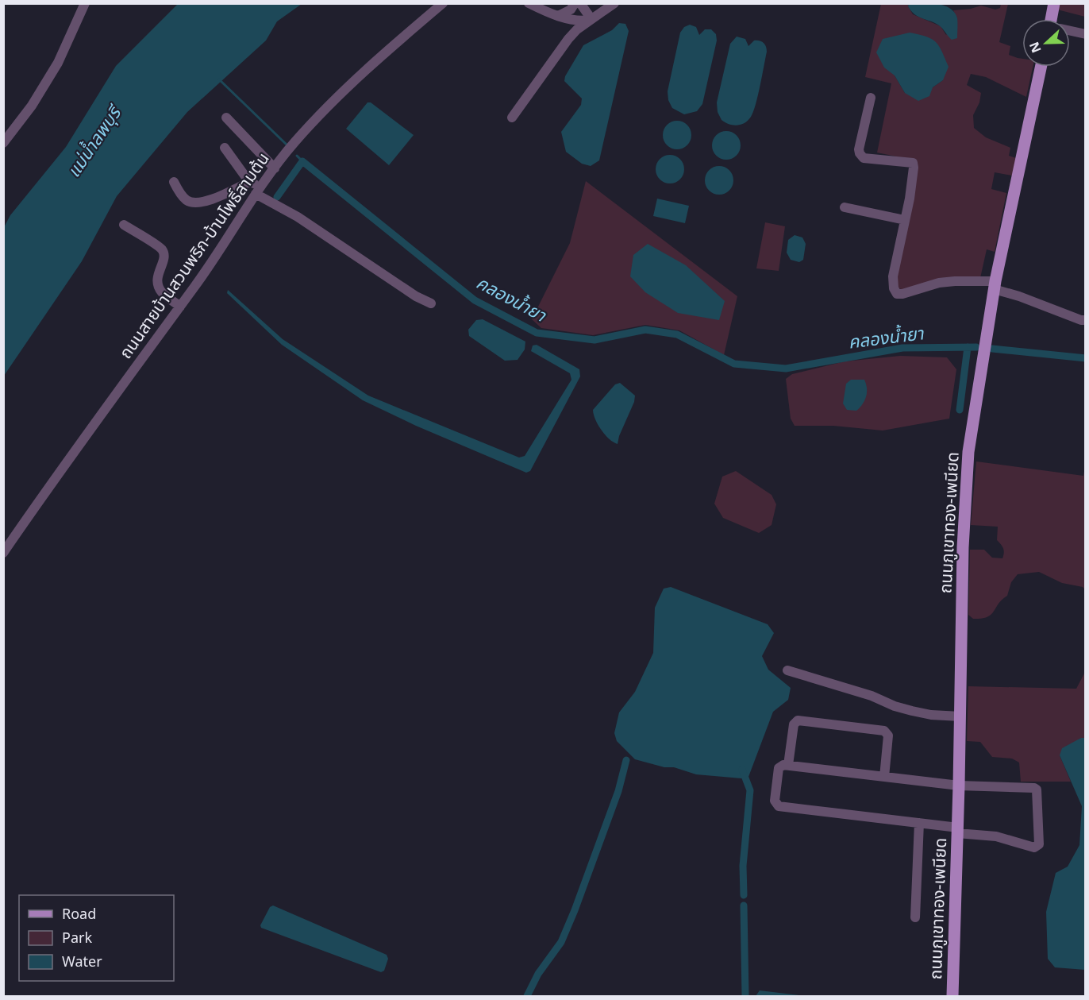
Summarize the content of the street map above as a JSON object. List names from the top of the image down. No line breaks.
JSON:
{"streets":{"main road":["ถนนภูเขาทอง-เพนียด"],"street":["ถนนสายบ้านสวนพริก-บ้านโพธิ์สามต้น"]},"water":["แม่น้ำลพบุรี","คลองน้ำยา"],"legend":["Road","Park","Water"],"north":"left"}
